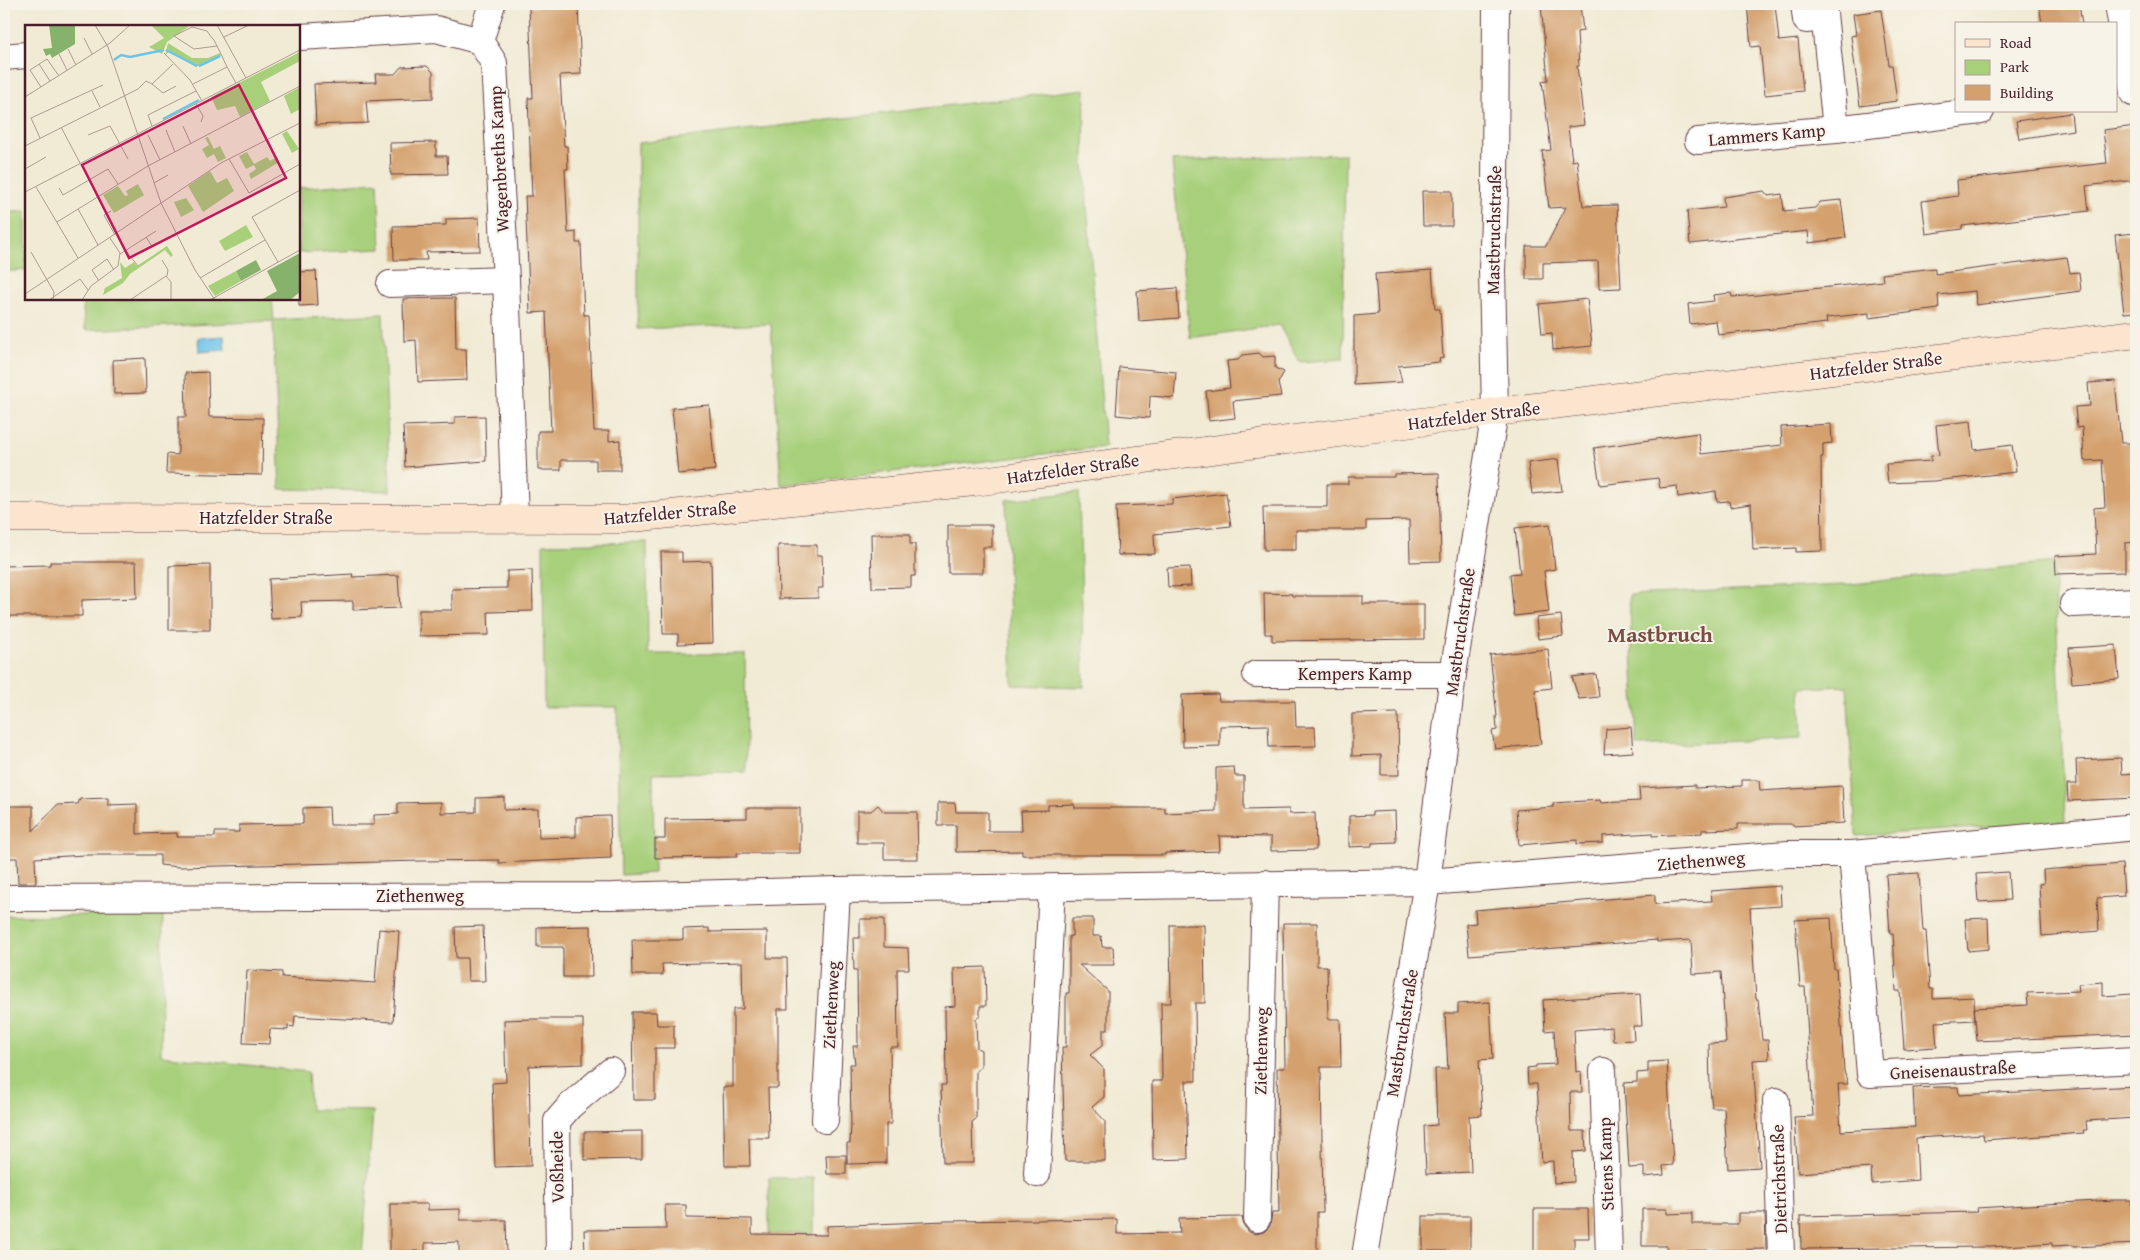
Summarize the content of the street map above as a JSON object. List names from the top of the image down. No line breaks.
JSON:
{"streets":{"street":["Lammers Kamp","Wagenbreths Kamp","Mastbruchstraße","Hatzfelder Straße","Kempers Kamp","Ziethenweg","Gneisenaustraße","Stiens Kamp","Voßheide","Dietrichstraße"]},"crossings":[["Wagenbreths Kamp","Hatzfelder Straße"],["Mastbruchstraße","Hatzfelder Straße"],["Mastbruchstraße","Kempers Kamp"],["Mastbruchstraße","Ziethenweg"],["Ziethenweg","Gneisenaustraße"]],"districts":["Mastbruch"],"legend":["Road","Park","Building"]}
